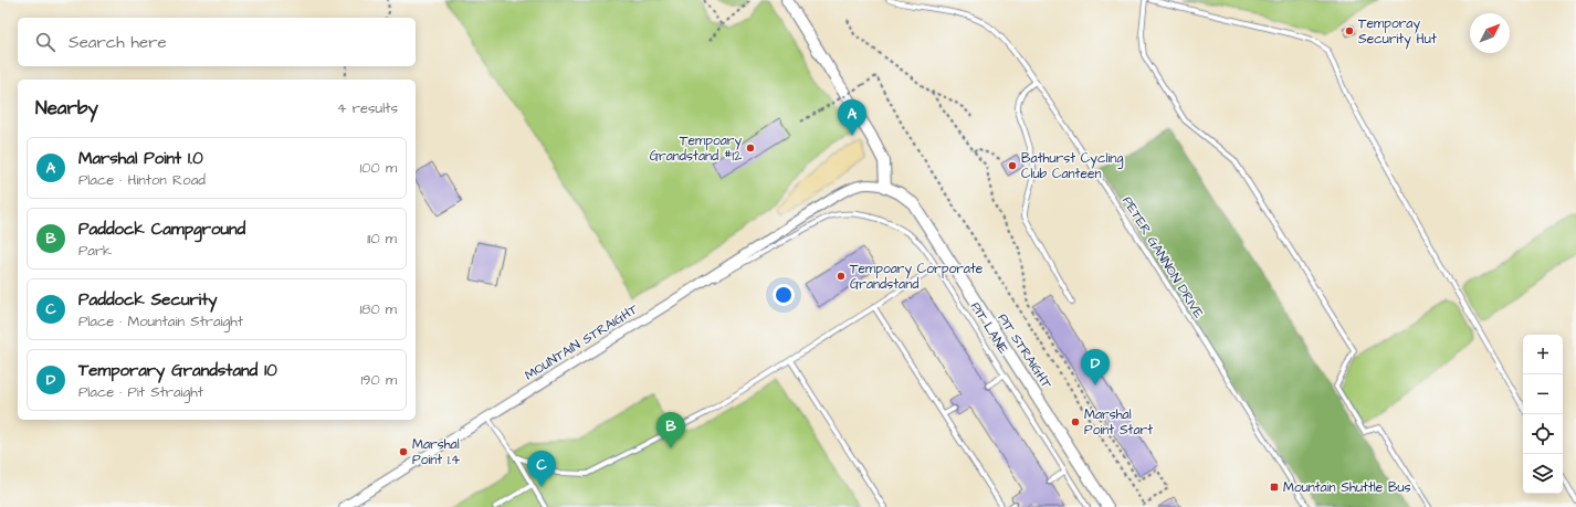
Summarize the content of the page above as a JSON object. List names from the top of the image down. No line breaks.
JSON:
{"streets":{"street":["MOUNTAIN STRAIGHT","PIT STRAIGHT"],"lane":["PETER GANNON DRIVE","PIT LANE"]},"crossings":[["PIT LANE","MOUNTAIN STRAIGHT"],["MOUNTAIN STRAIGHT","PIT STRAIGHT"]],"places":{"other":["Temporay Security Hut","Tempoary Grandstand #12","Bathurst Cycling Club Canteen","Tempoary Corporate Grandstand","Marshal Point Start","Marshal Point 1.4"],"transit":["Mountain Shuttle Bus"]},"north":"top right","page":{"search":"Search here","heading":["Nearby","4 results"],"pins":["A","D","B","C"],"list":[{"mark":"A","name":"Marshal Point 1.0","note":"Place · Hinton Road","value":"100 m"},{"mark":"B","name":"Paddock Campground","note":"Park","value":"110 m"},{"mark":"C","name":"Paddock Security","note":"Place · Mountain Straight","value":"180 m"},{"mark":"D","name":"Temporary Grandstand 10","note":"Place · Pit Straight","value":"190 m"}],"map_buttons":["+","−"]}}
